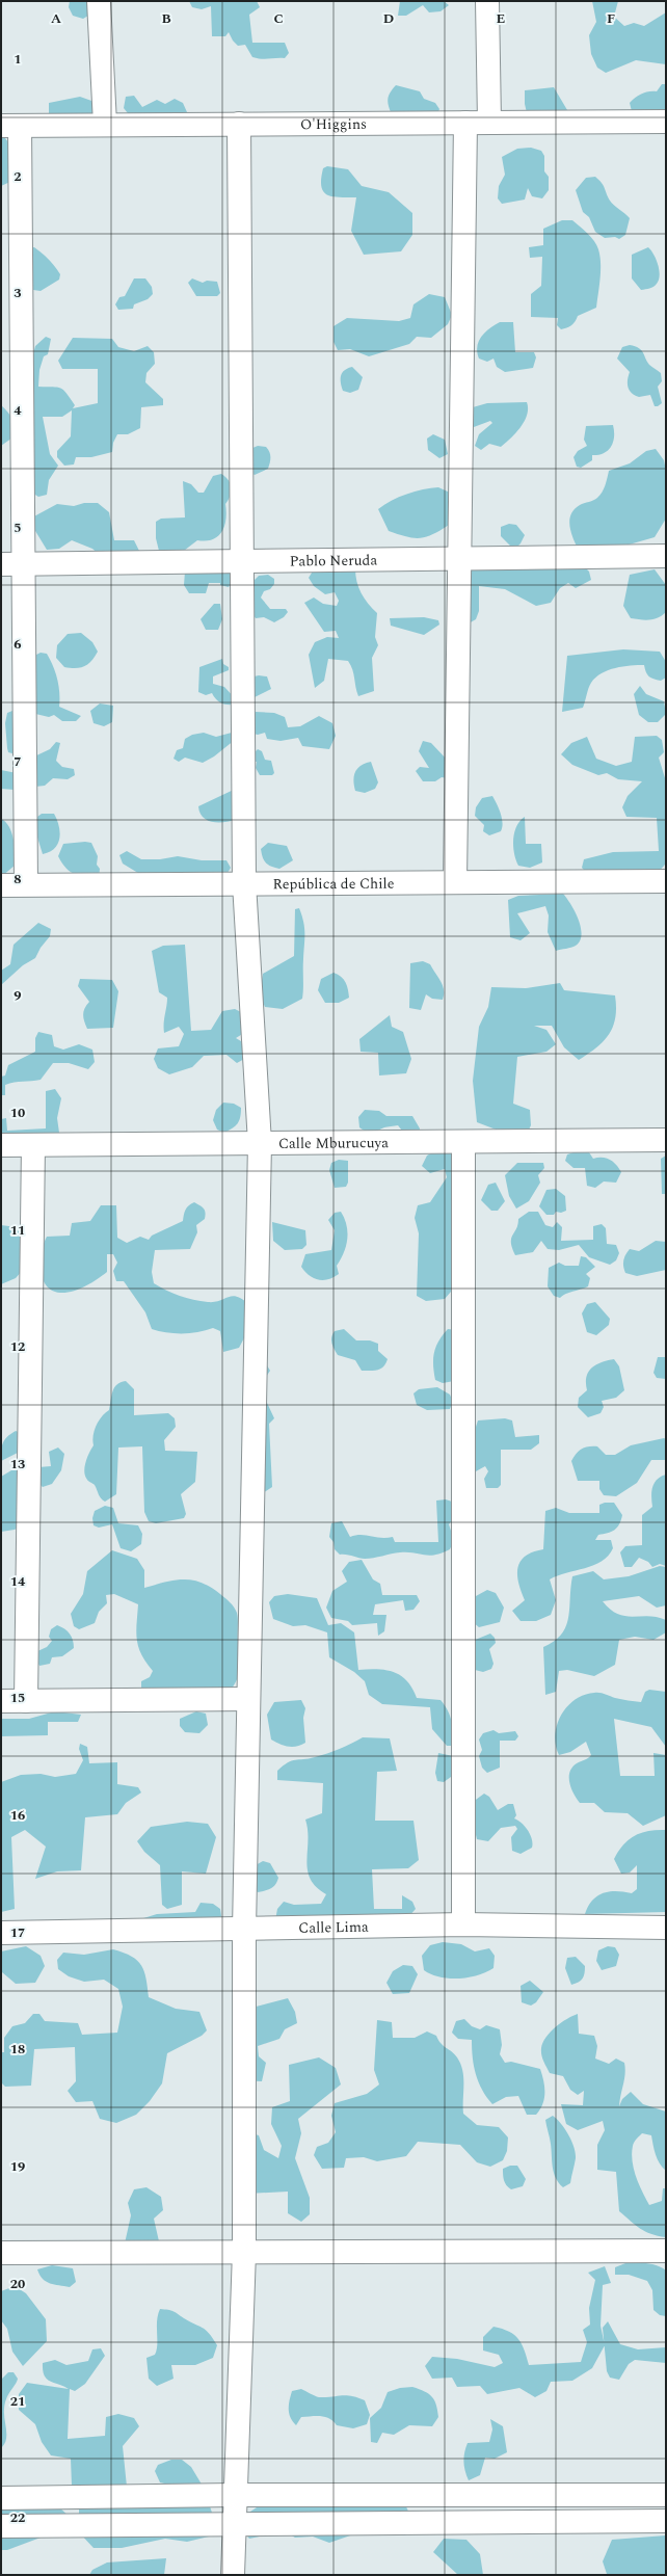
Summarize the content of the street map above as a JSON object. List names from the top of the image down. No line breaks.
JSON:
{"streets":{"street":["O'Higgins","Pablo Neruda","República de Chile","Calle Mburucuya","Calle Lima"]},"grid":{"columns":["A","B","C","D","E","F"],"rows":["1","2","3","4","5","6","7","8","9","10","11","12","13","14","15","16","17","18","19","20","21","22"]}}
